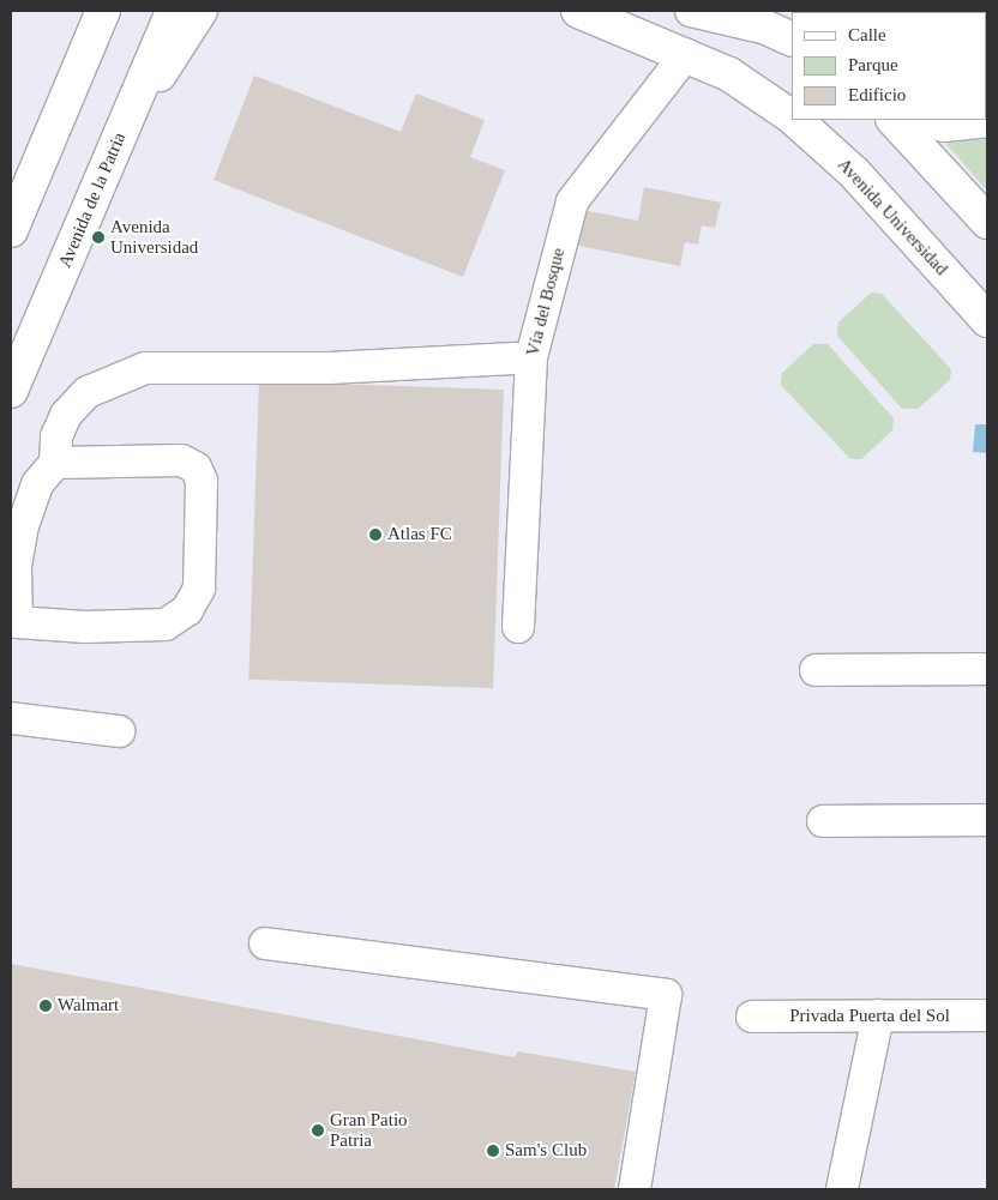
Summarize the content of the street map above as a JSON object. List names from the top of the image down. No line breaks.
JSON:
{"streets":{"main road":["Avenida de la Patria","Avenida Universidad"],"street":["Vía del Bosque","Privada Puerta del Sol"]},"crossings":[["Avenida Universidad","Vía del Bosque"]],"places":["Avenida Universidad","Atlas FC","Walmart","Gran Patio Patria","Sam's Club"],"legend":["Calle","Parque","Edificio"]}
